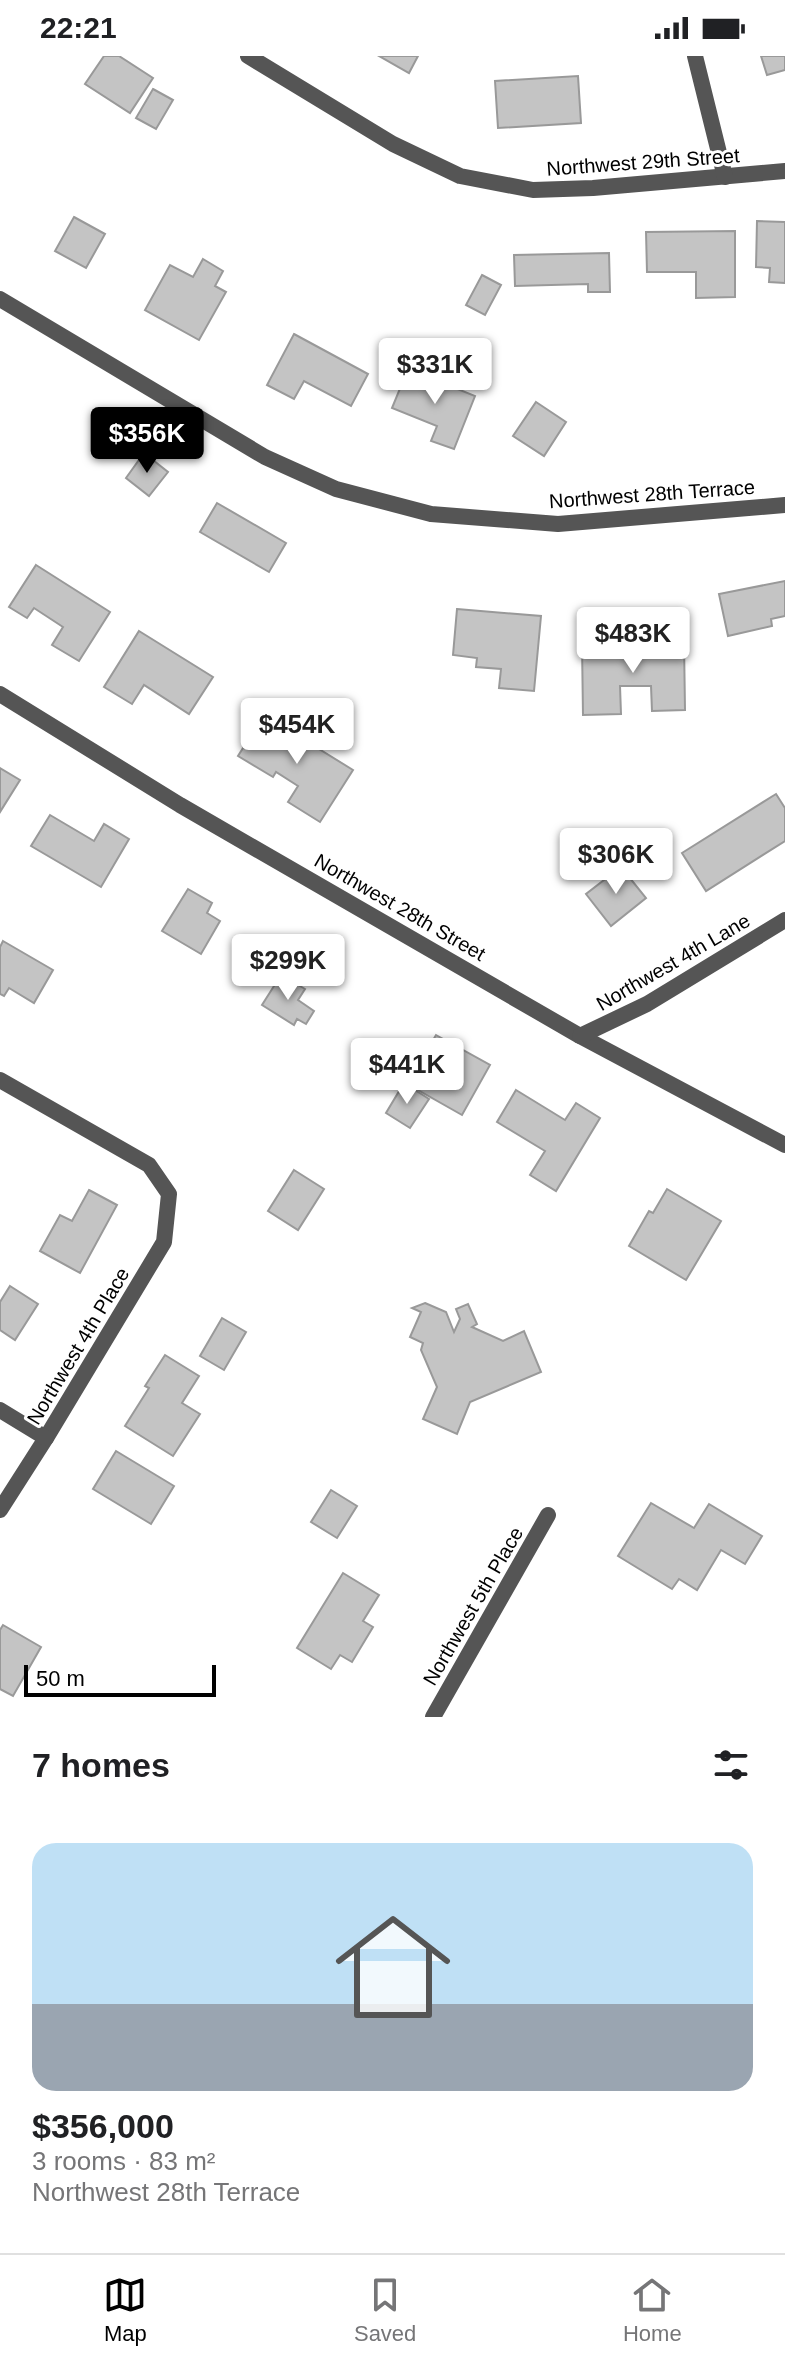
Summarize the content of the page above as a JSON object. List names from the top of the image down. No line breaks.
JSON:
{"streets":{"street":["Northwest 29th Street","Northwest 28th Terrace","Northwest 28th Street","Northwest 4th Lane","Northwest 4th Place","Northwest 5th Place"]},"crossings":[["Northwest 28th Street","Northwest 4th Lane"]],"scale_bar":"50 m","page":{"status":"22:21","price":["$331K","$356K","$483K","$454K","$306K","$299K","$441K"],"scale":"50 m","heading":"7 homes","list":[{"name":"$356,000","note":"3 rooms · 83 m² · Northwest 28th Terrace"}],"tabs":["Map","Saved","Home"]}}
